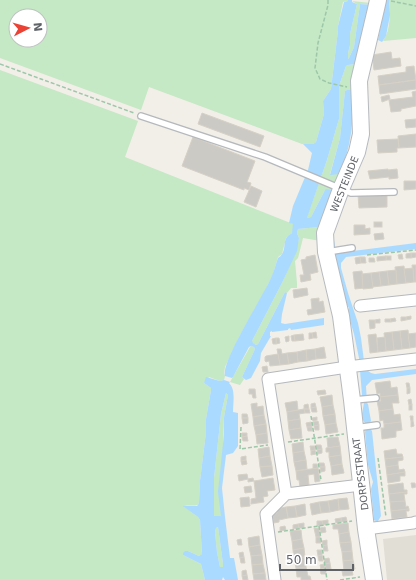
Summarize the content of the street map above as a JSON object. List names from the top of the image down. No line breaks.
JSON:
{"streets":{"street":["WESTEINDE","DORPSSTRAAT"]},"crossings":[["WESTEINDE","DORPSSTRAAT"]],"scale_bar":"50 m","north":"right"}
